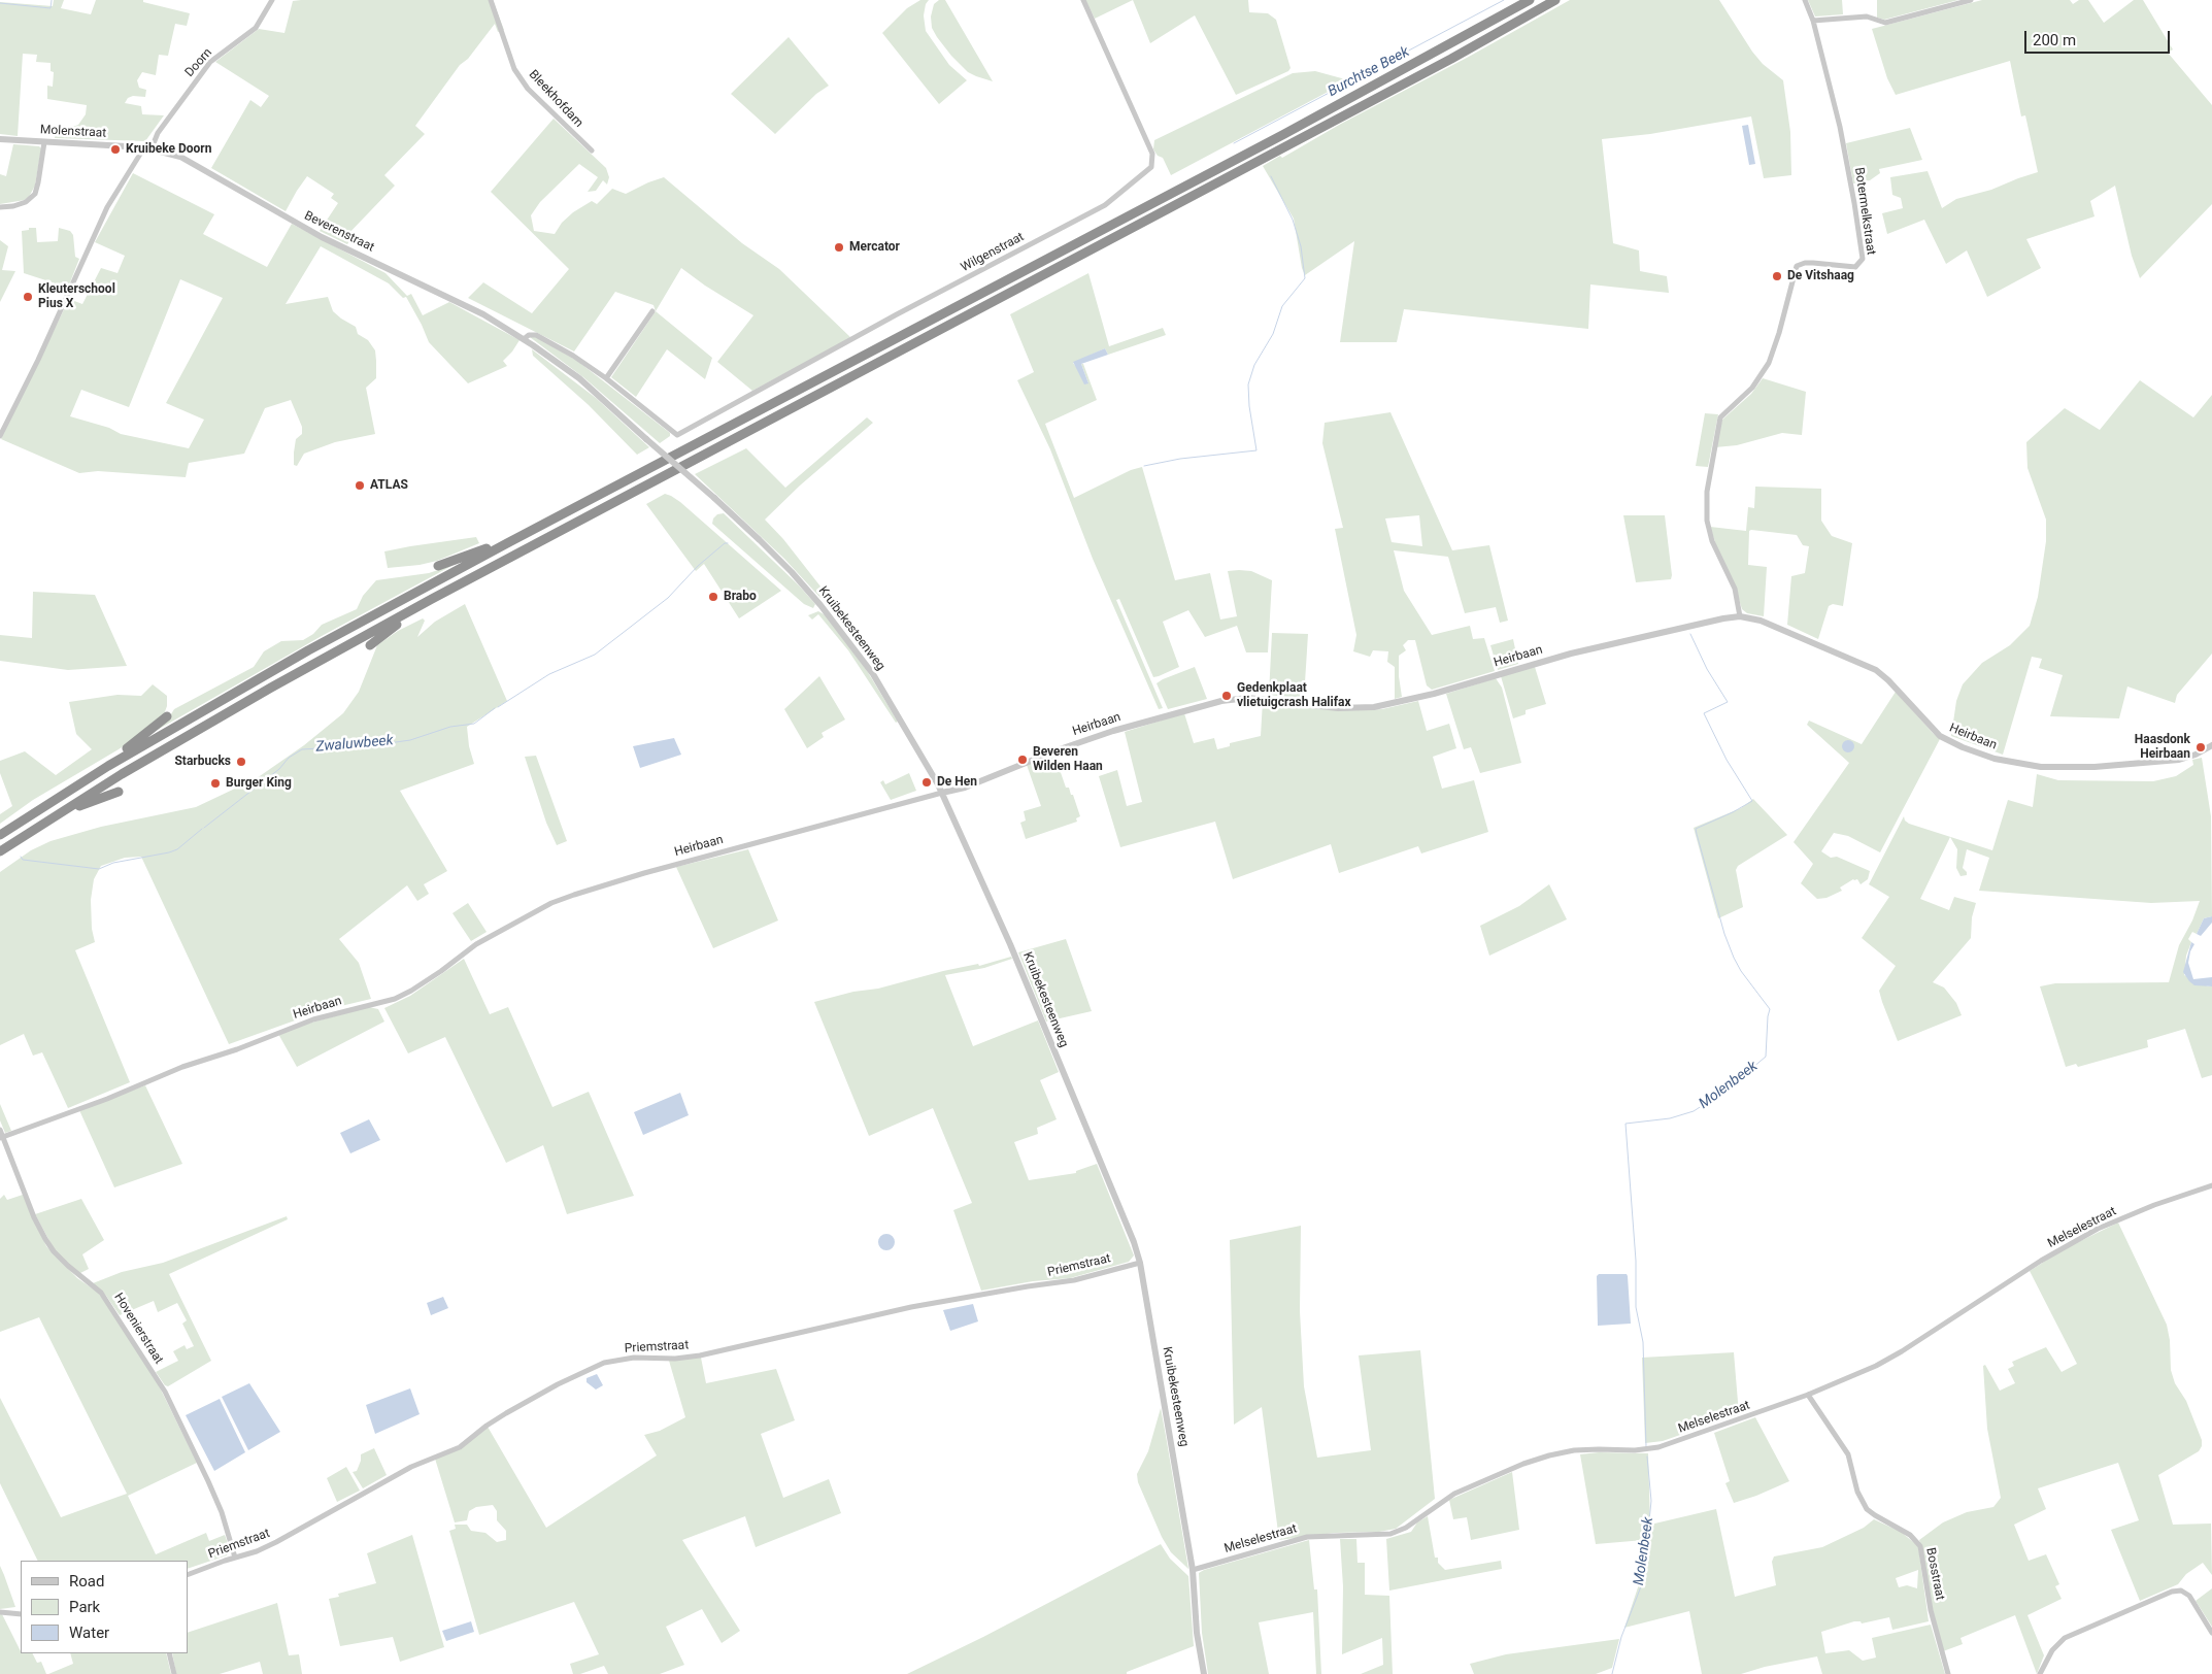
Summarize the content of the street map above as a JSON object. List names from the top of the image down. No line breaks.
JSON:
{"streets":{"street":["Doorn","Bleekhofdam","Molenstraat","Botermelkstraat","Beverenstraat","Wilgenstraat","Kruibekesteenweg","Heirbaan","Melselestraat","Priemstraat","Hovenierstraat","Bosstraat"]},"crossings":[["Doorn","Molenstraat"],["Doorn","Beverenstraat"],["Molenstraat","Beverenstraat"],["Botermelkstraat","Heirbaan"],["Beverenstraat","Wilgenstraat"],["Beverenstraat","Kruibekesteenweg"],["Kruibekesteenweg","Heirbaan"],["Kruibekesteenweg","Melselestraat"],["Kruibekesteenweg","Priemstraat"],["Heirbaan","Hovenierstraat"],["Melselestraat","Bosstraat"],["Priemstraat","Hovenierstraat"]],"water":["Burchtse Beek","Zwaluwbeek","Molenbeek"],"places":["Kruibeke Doorn","Mercator","De Vitshaag","Kleuterschool Pius X","ATLAS","Brabo","Gedenkplaat vlietuigcrash Halifax","Haasdonk Heirbaan","Beveren Wilden Haan","Starbucks","De Hen","Burger King"],"legend":["Road","Park","Water"],"scale_bar":"200 m"}
